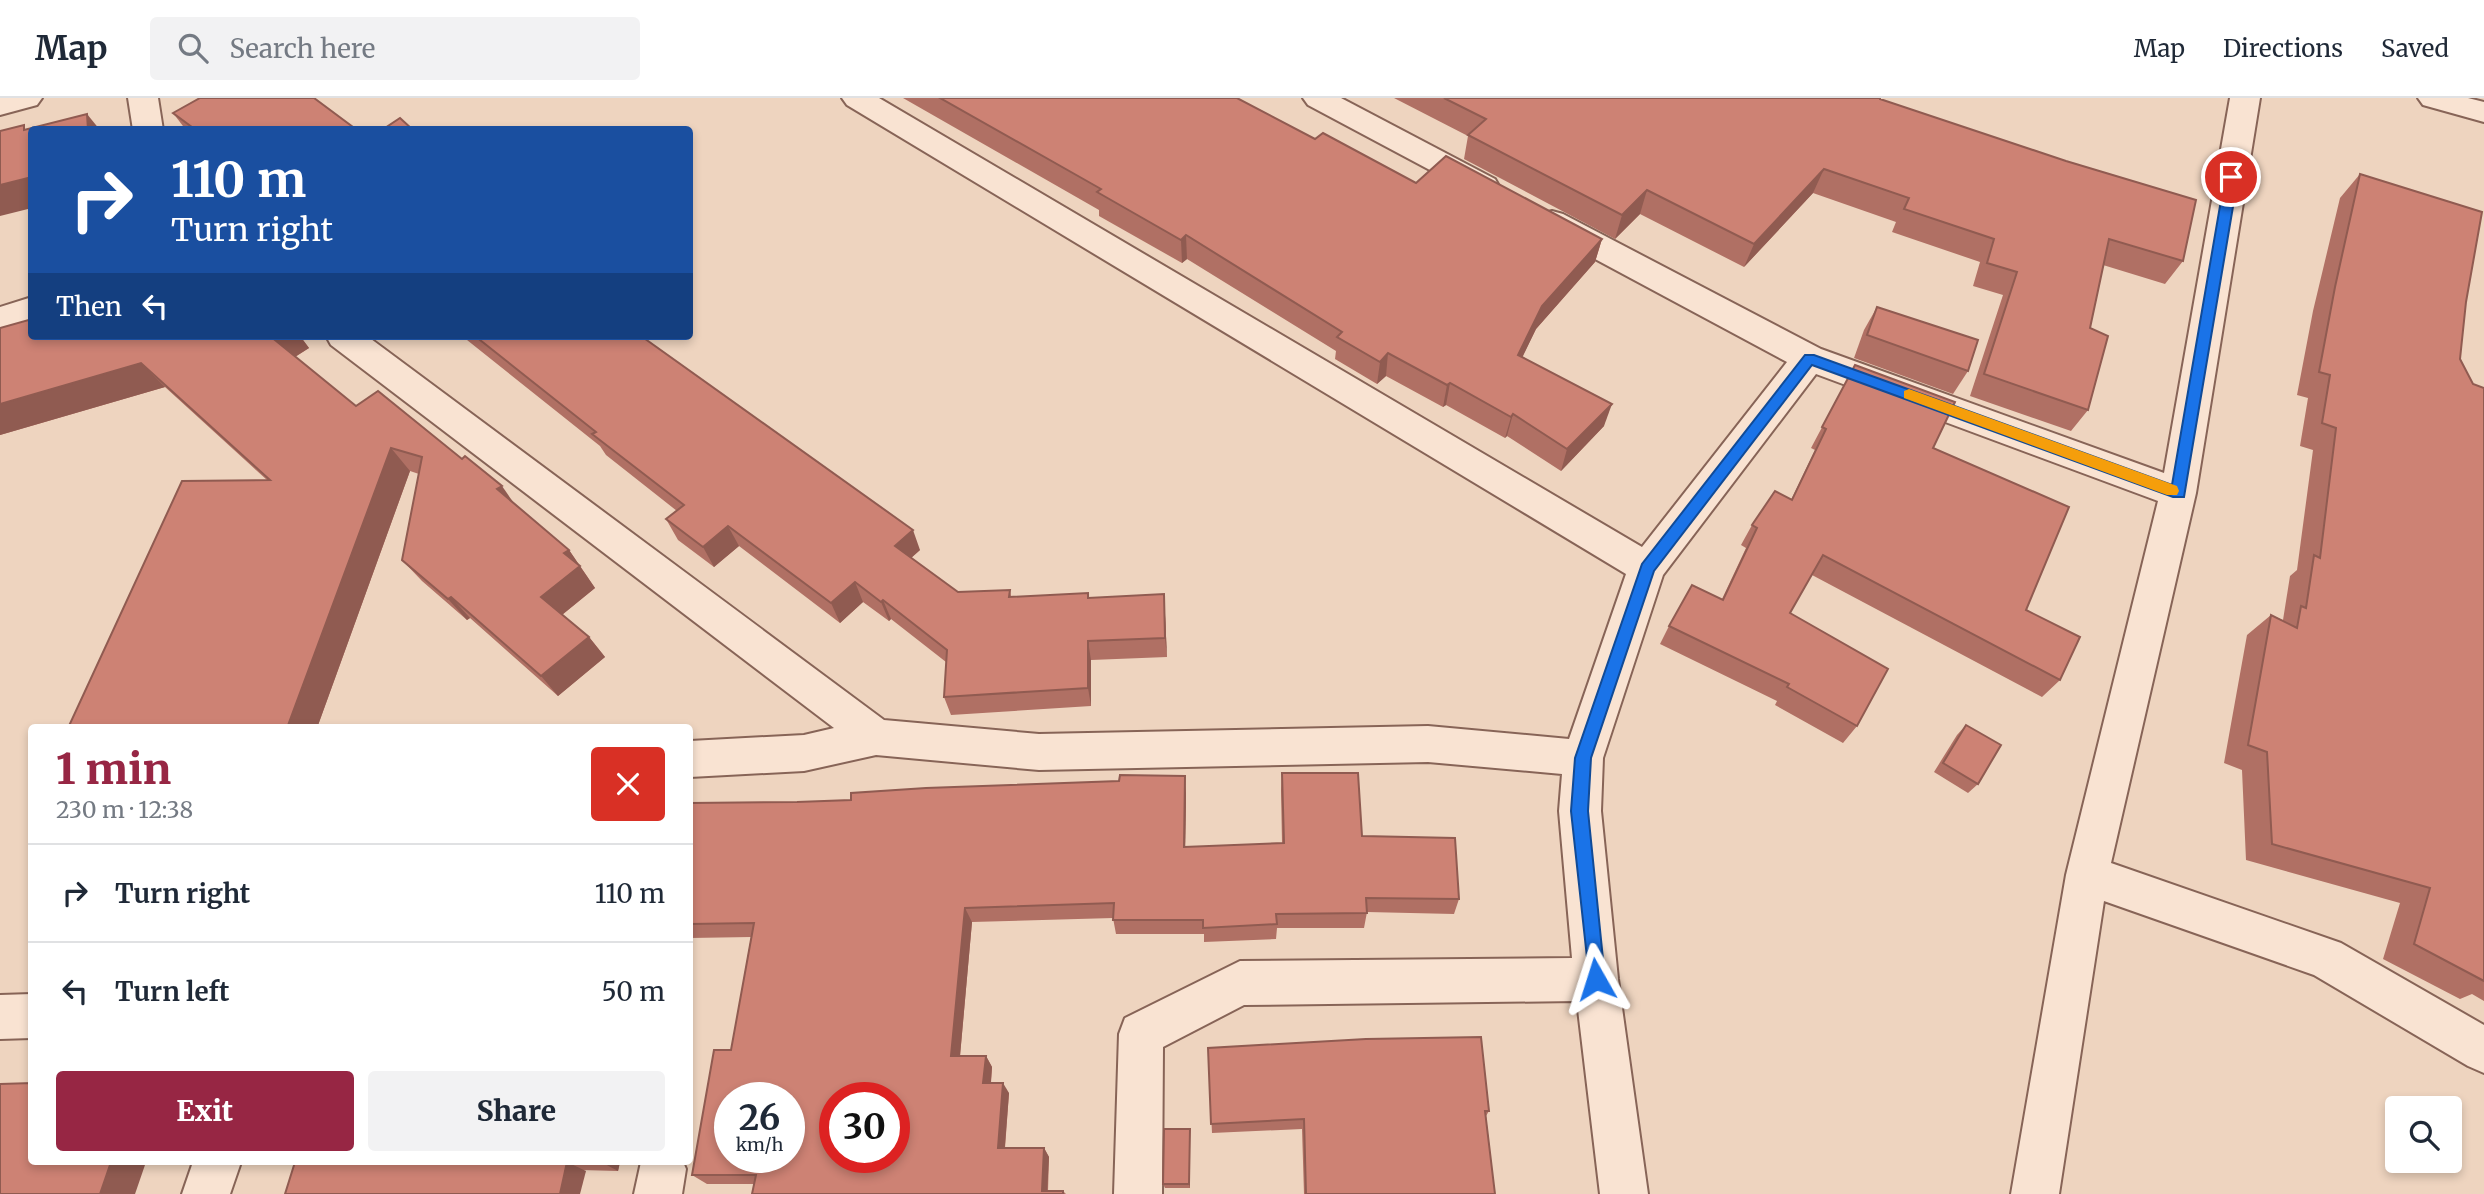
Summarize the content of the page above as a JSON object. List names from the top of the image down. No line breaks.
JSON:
{"page":{"header":"Map","search":"Search here","nav":["Map","Directions","Saved"],"turn":["110 m","Turn right"],"then":"Then","heading":["1 min","230 m · 12:38"],"list":[{"name":"Turn right","value":"110 m"},{"name":"Turn left","value":"50 m"}],"buttons":["Exit","Share"],"speed":"26 km/h","limit":"30"}}
